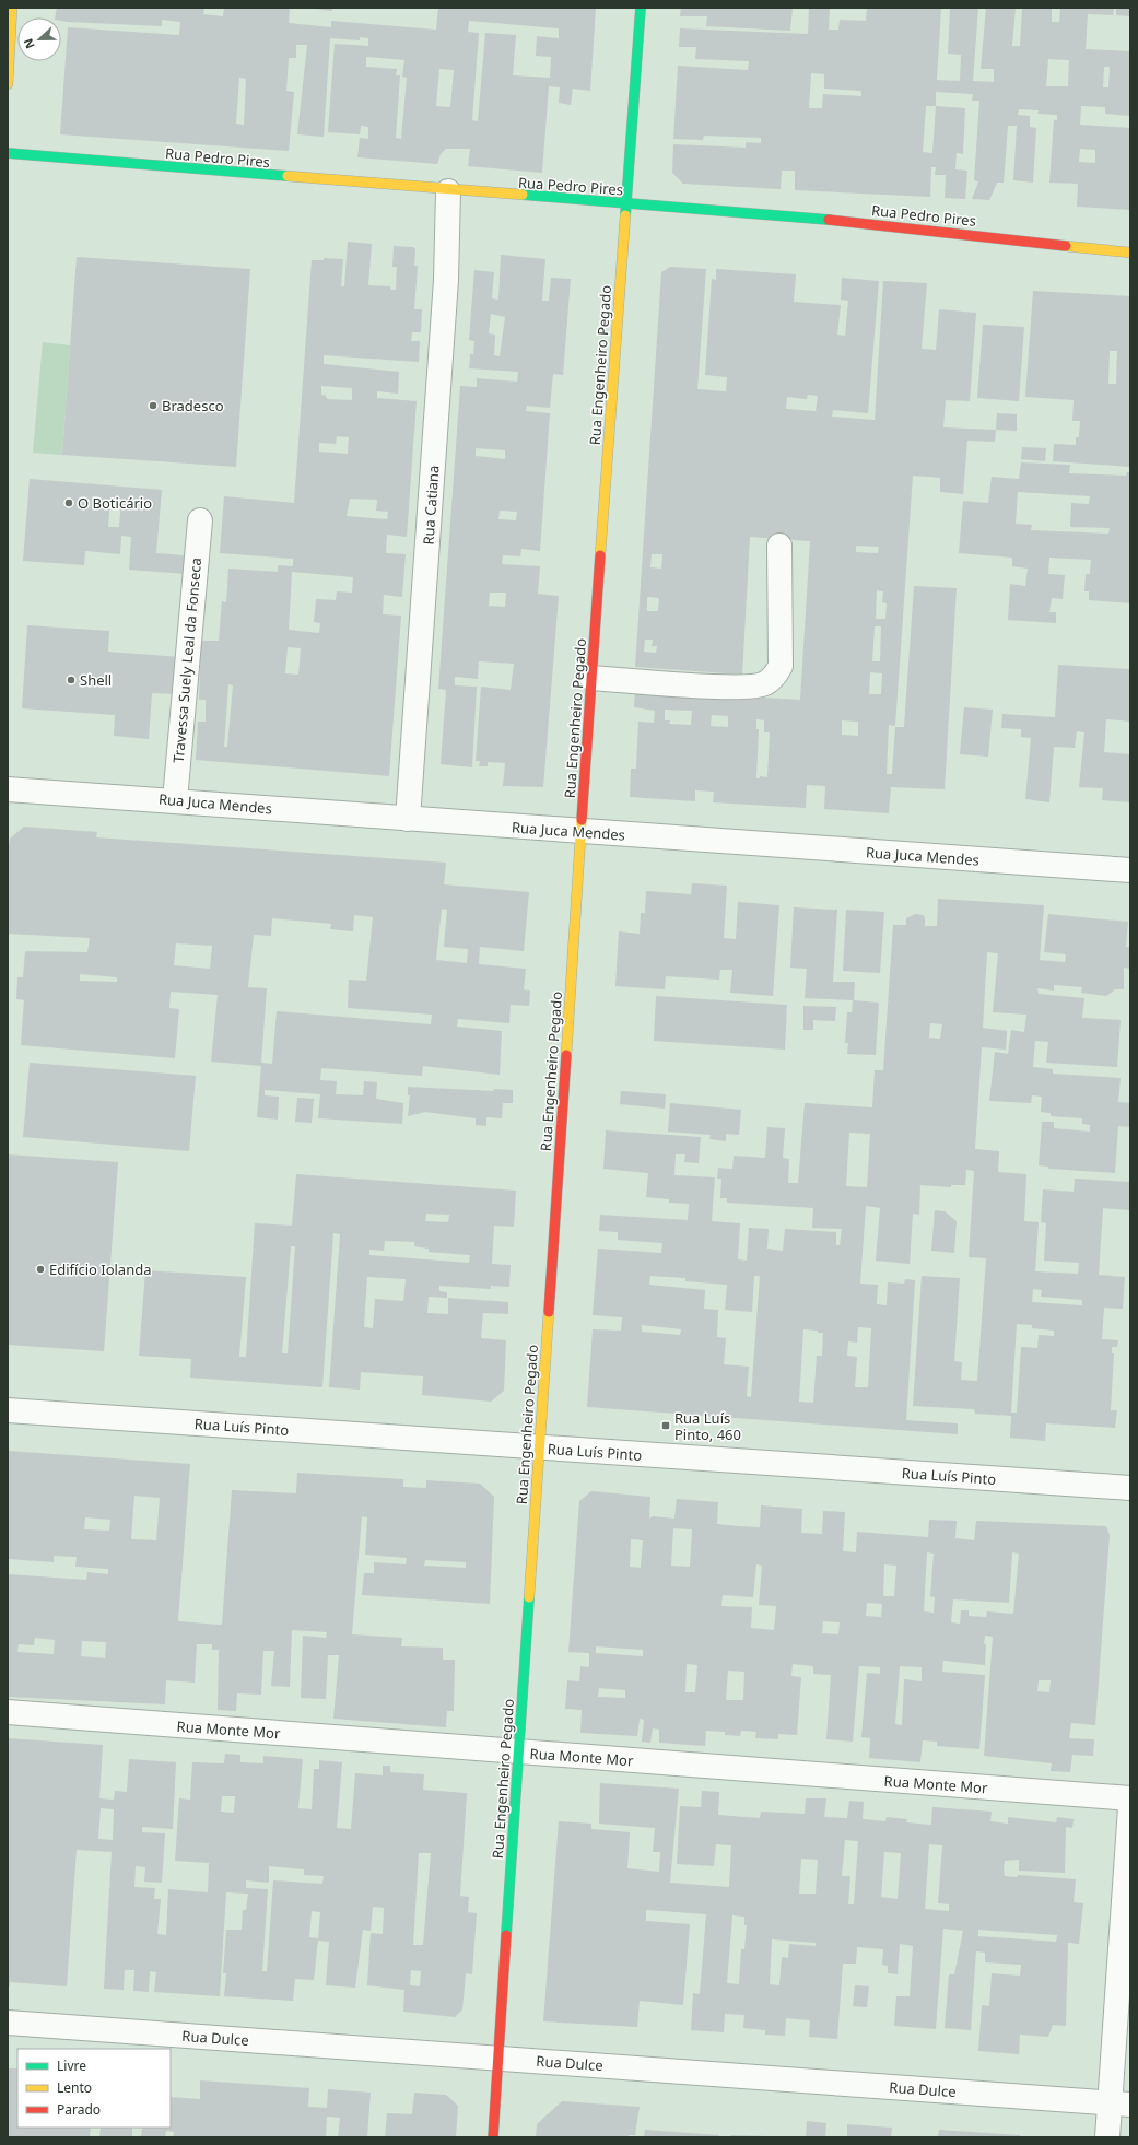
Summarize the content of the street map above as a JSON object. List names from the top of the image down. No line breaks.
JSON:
{"streets":{"street":["Rua Pedro Pires","Rua Engenheiro Pegado","Rua Catiana","Travessa Suely Leal da Fonseca","Rua Juca Mendes","Rua Luís Pinto","Rua Monte Mor","Rua Dulce"]},"crossings":[["Rua Pedro Pires","Rua Engenheiro Pegado"],["Rua Pedro Pires","Rua Catiana"],["Rua Engenheiro Pegado","Rua Juca Mendes"],["Rua Engenheiro Pegado","Rua Luís Pinto"],["Rua Engenheiro Pegado","Rua Monte Mor"],["Rua Engenheiro Pegado","Rua Dulce"],["Rua Catiana","Rua Juca Mendes"],["Travessa Suely Leal da Fonseca","Rua Juca Mendes"]],"places":{"other":["Bradesco","O Boticário","Shell","Edifício Iolanda"],"transit":["Rua Luís Pinto, 460"]},"legend":["Livre","Lento","Parado"],"north":"left"}
